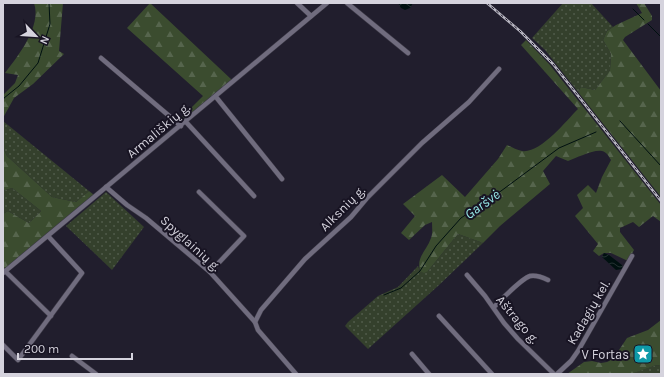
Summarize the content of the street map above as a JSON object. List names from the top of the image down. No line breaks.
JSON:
{"streets":{"street":["Armališkių g.","Alksnių g.","Spyglainių g.","Kadagių kel.","Aštrago g."]},"crossings":[["Armališkių g.","Spyglainių g."],["Alksnių g.","Spyglainių g."]],"water":["Garšvė"],"places":{"place":["V Fortas"]},"scale_bar":"200 m","north":"bottom right"}
